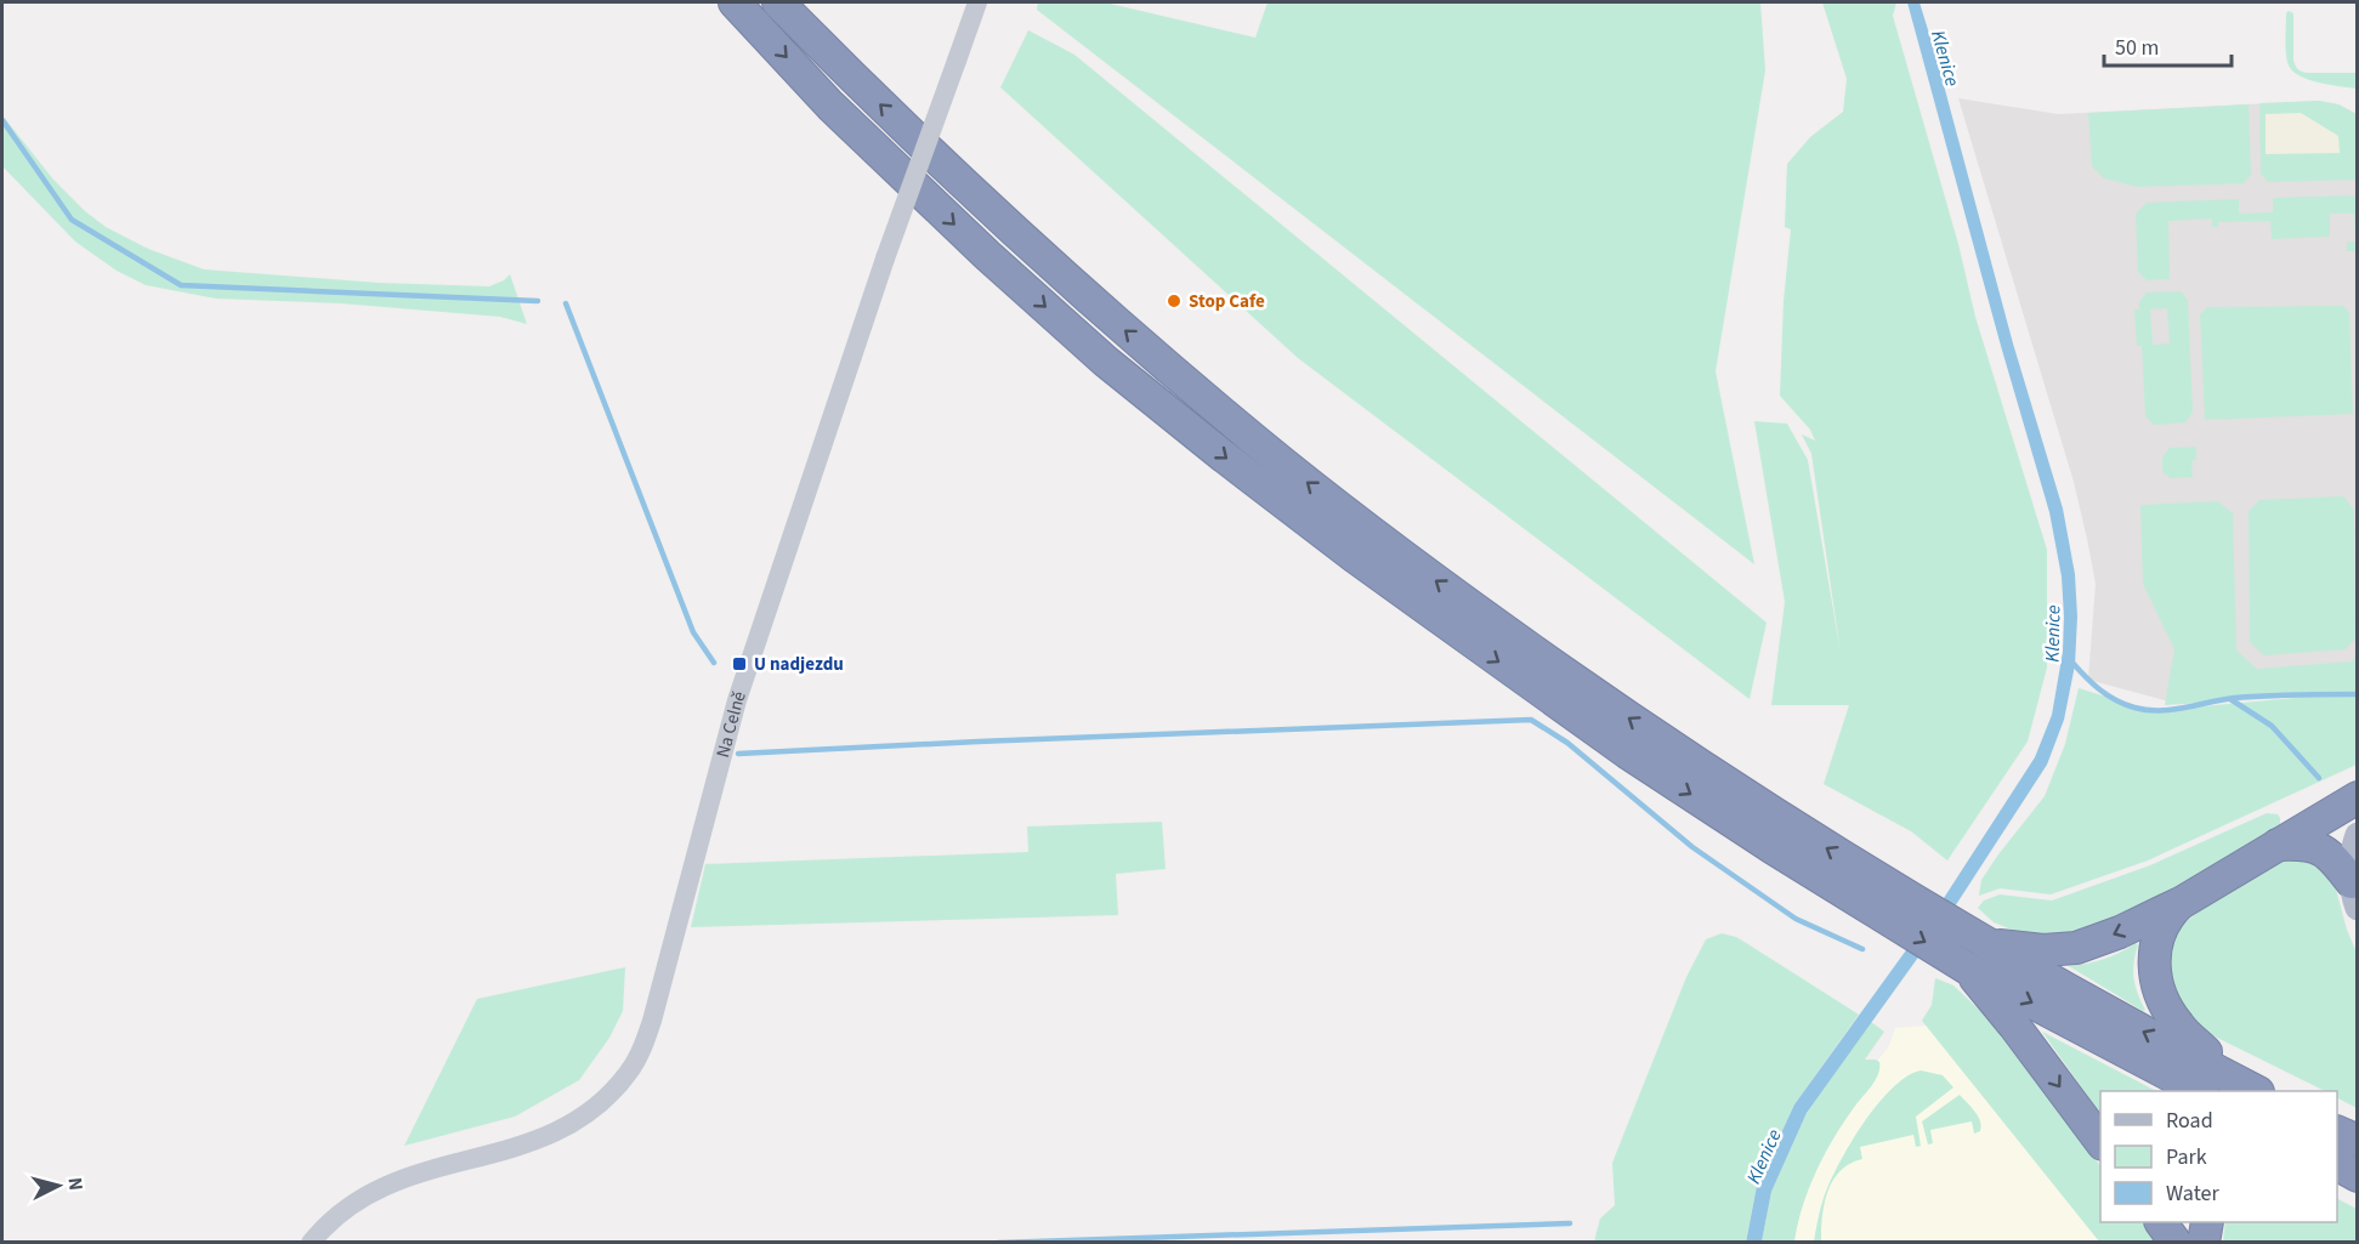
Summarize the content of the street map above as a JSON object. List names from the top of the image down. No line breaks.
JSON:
{"streets":{"street":["Na Celně"]},"water":["Klenice"],"places":{"other":["Stop Cafe"],"transit":["U nadjezdu"]},"legend":["Road","Park","Water"],"scale_bar":"50 m","north":"right"}
